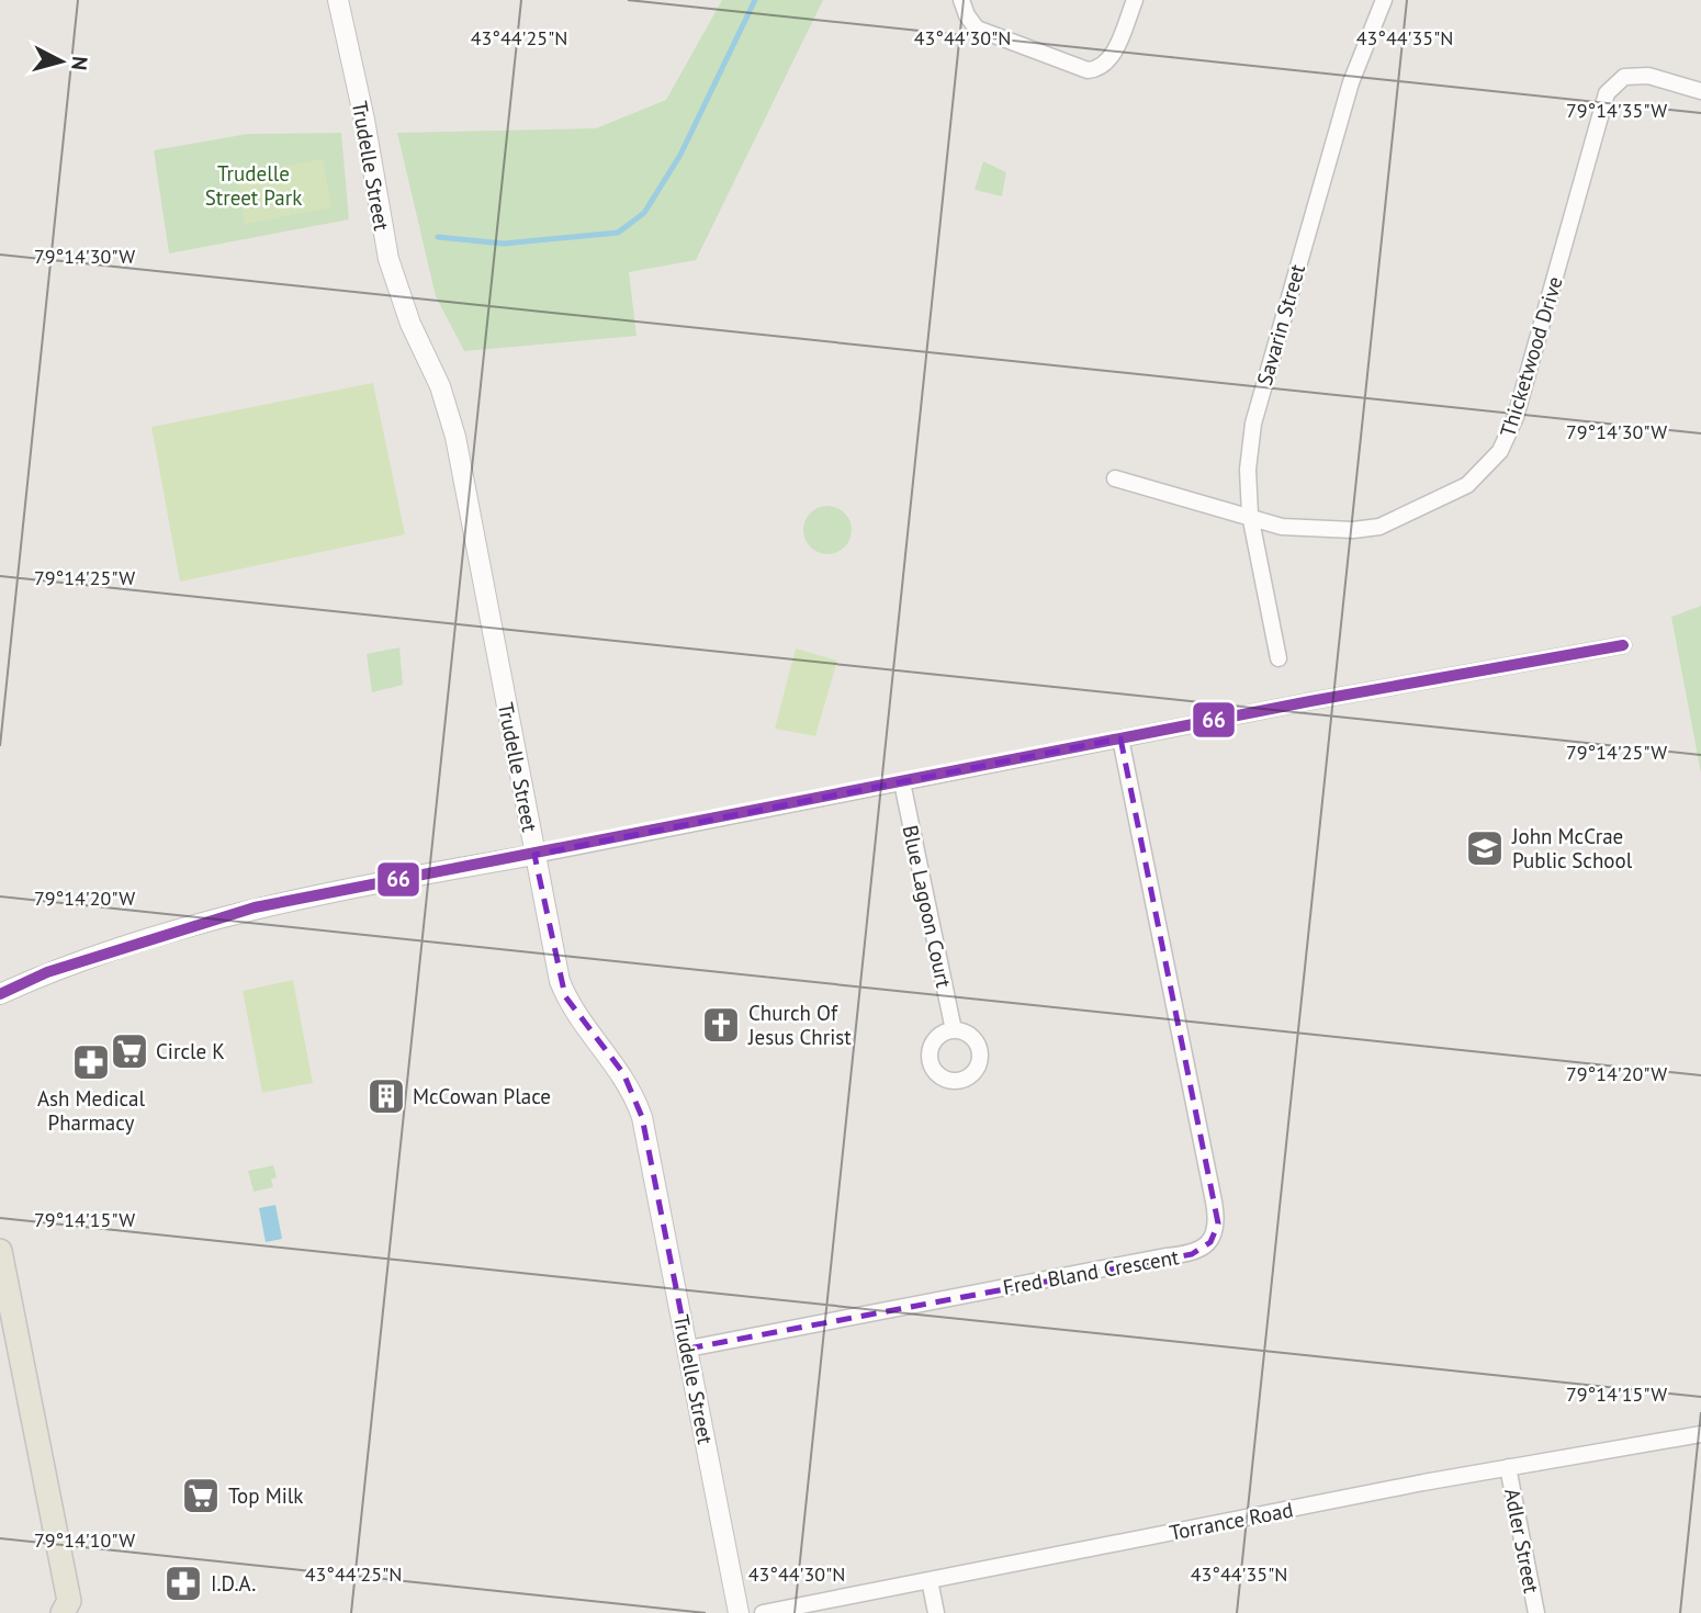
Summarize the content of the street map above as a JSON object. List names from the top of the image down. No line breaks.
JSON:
{"streets":{"street":["Trudelle Street","Savarin Street","Thicketwood Drive","Blue Lagoon Court","Fred Bland Crescent","Torrance Road","Adler Street"]},"crossings":[["Trudelle Street","Fred Bland Crescent"],["Savarin Street","Thicketwood Drive"],["Torrance Road","Adler Street"]],"parks":["Trudelle Street Park"],"places":{"school or university":["John McCrae Public School"],"church":["Church Of Jesus Christ"],"supermarket":["Circle K","Top Milk"],"pharmacy":["Ash Medical Pharmacy","I.D.A."],"building":["McCowan Place"]},"lines":["transit line 66"],"north":"right","coordinates":["43°44'25\"N","43°44'30\"N","43°44'35\"N","79°14'35\"W","79°14'30\"W","79°14'25\"W","79°14'20\"W","79°14'15\"W","79°14'10\"W"]}
